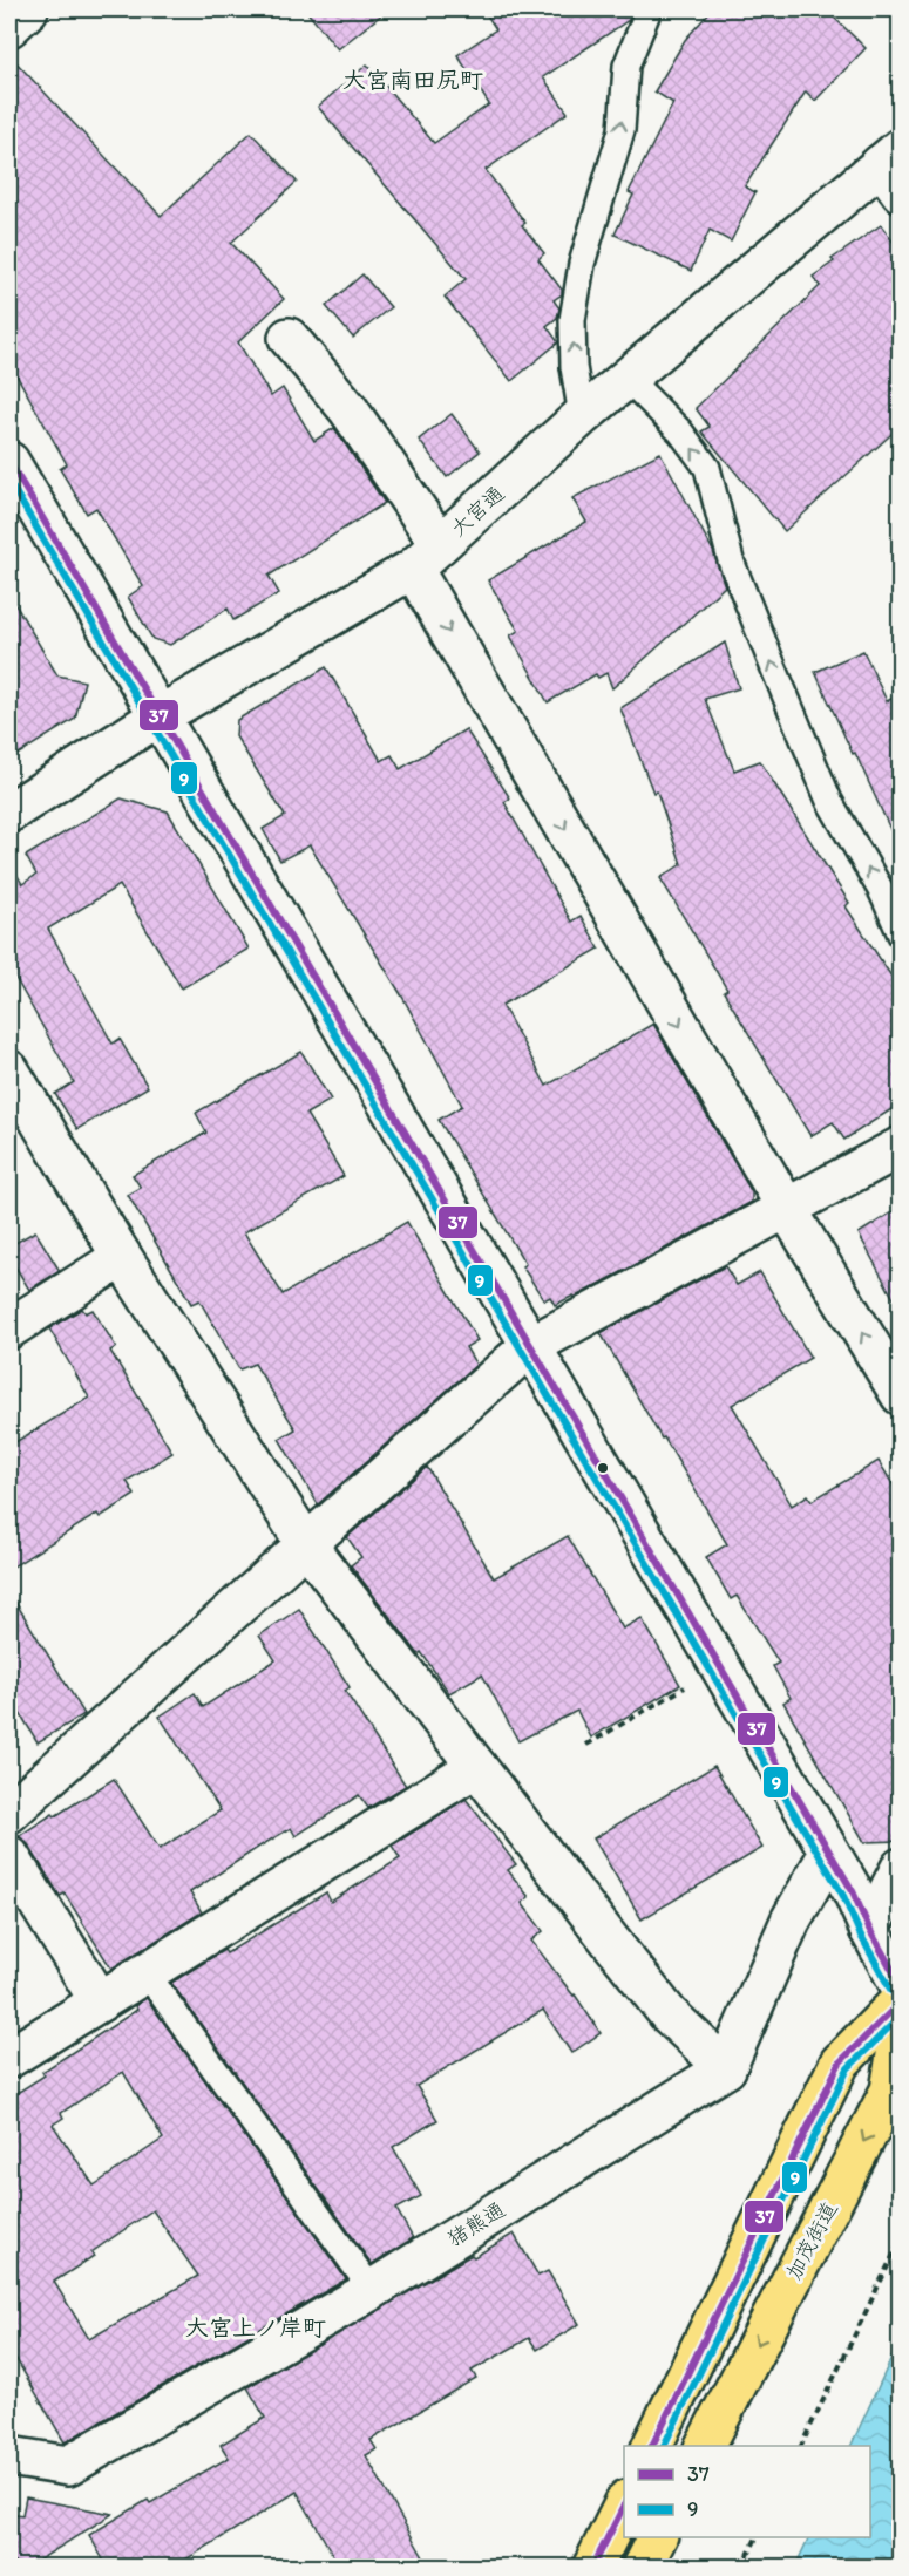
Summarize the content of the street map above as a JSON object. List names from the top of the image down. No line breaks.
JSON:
{"streets":{"main road":["加茂街道"],"street":["大宮通","猪熊通"]},"districts":["大宮南田尻町","大宮上ノ岸町"],"lines":["transit line 37","transit line 9"],"legend":["37","9"]}
